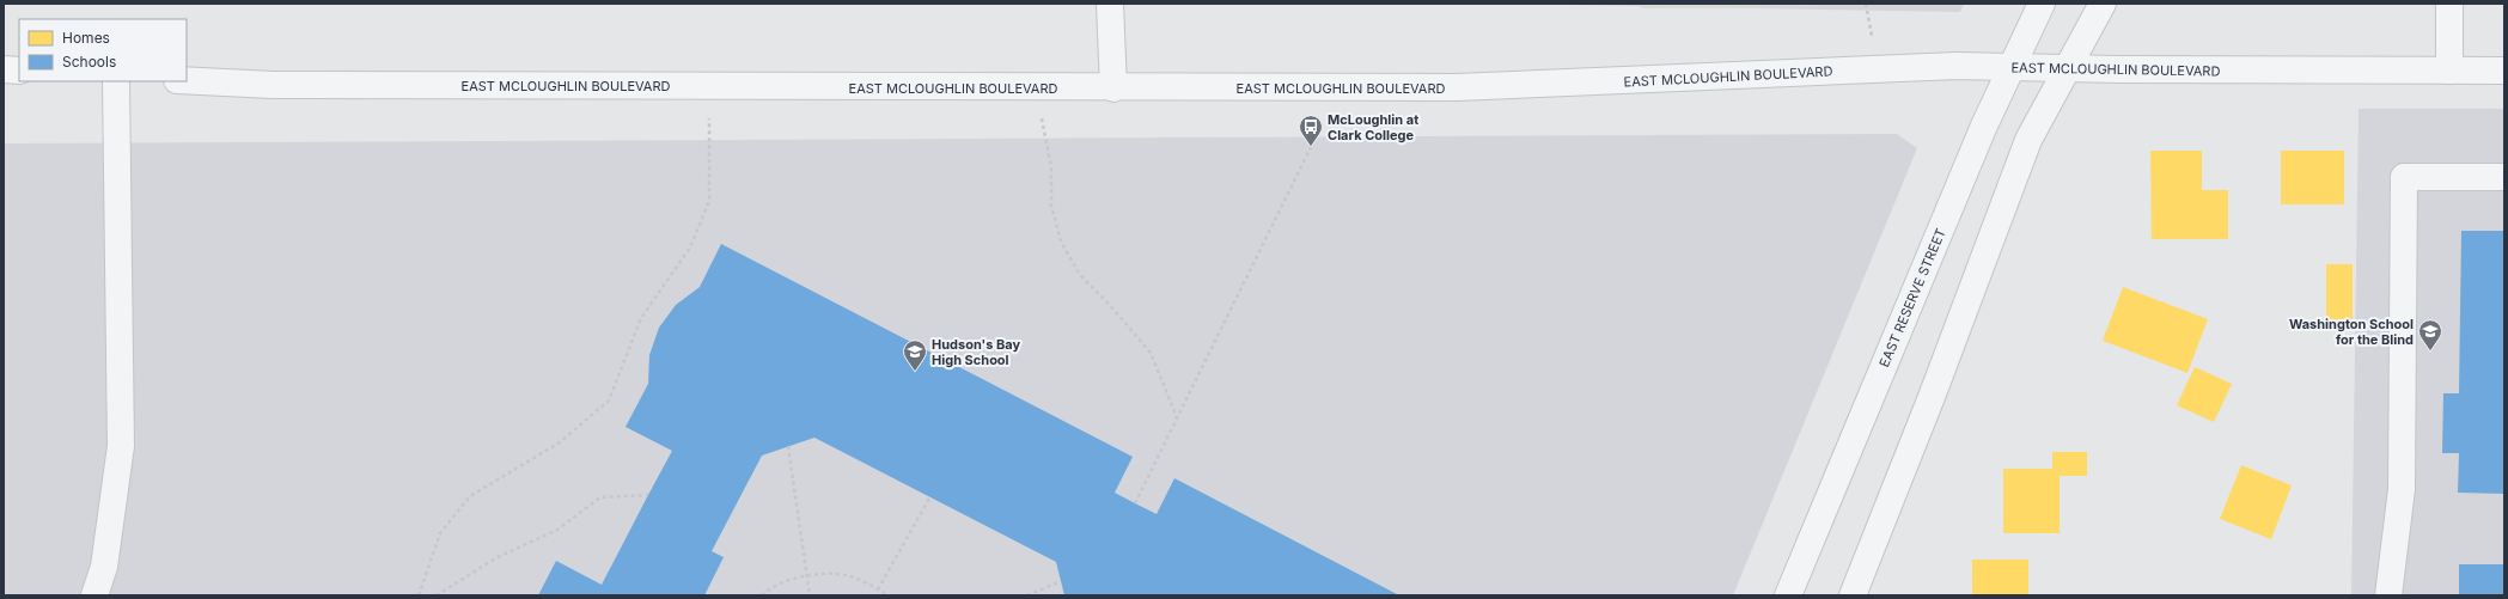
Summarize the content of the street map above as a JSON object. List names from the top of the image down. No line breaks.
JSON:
{"streets":{"street":["EAST MCLOUGHLIN BOULEVARD","EAST RESERVE STREET"]},"crossings":[["EAST MCLOUGHLIN BOULEVARD","EAST RESERVE STREET"]],"places":{"bus stop":["McLoughlin at Clark College"],"school or university":["Washington School for the Blind","Hudson's Bay High School"]},"legend":["Homes","Schools"]}
